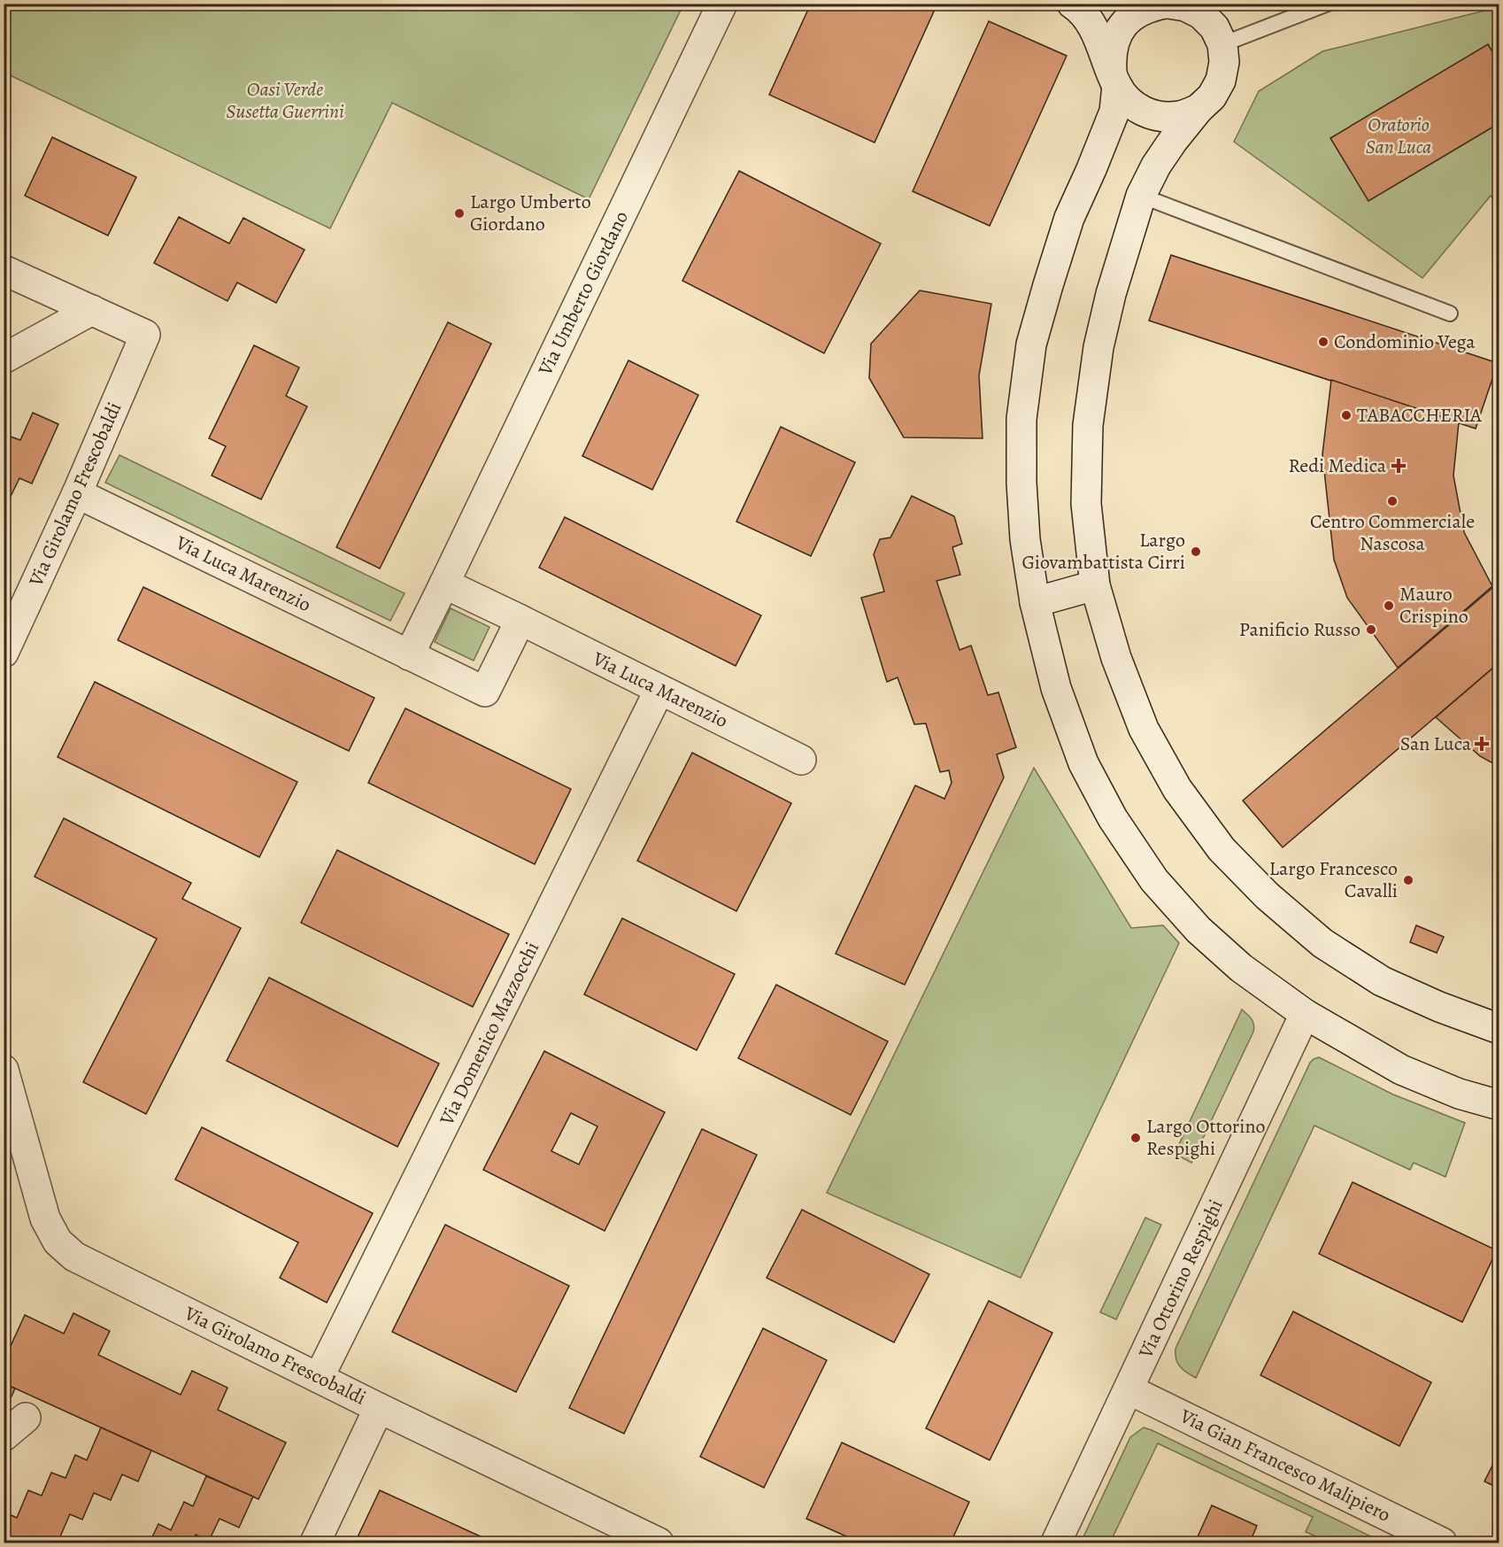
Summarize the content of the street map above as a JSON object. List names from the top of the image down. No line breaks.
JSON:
{"streets":{"street":["Via Umberto Giordano","Via Girolamo Frescobaldi","Via Luca Marenzio","Via Domenico Mazzocchi","Via Ottorino Respighi","Via Gian Francesco Malipiero"]},"crossings":[["Via Umberto Giordano","Via Luca Marenzio"],["Via Girolamo Frescobaldi","Via Luca Marenzio"],["Via Girolamo Frescobaldi","Via Domenico Mazzocchi"],["Via Luca Marenzio","Via Domenico Mazzocchi"],["Via Ottorino Respighi","Via Gian Francesco Malipiero"]],"parks":["Oasi Verde Susetta Guerrini","Oratorio San Luca"],"places":{"other":["Largo Umberto Giordano","Condominio Vega","TABACCHERIA","Centro Commerciale Nascosa","Largo Giovambattista Cirri","Mauro Crispino","Panificio Russo","Largo Francesco Cavalli","Largo Ottorino Respighi"],"health":["Redi Medica","San Luca"]}}
